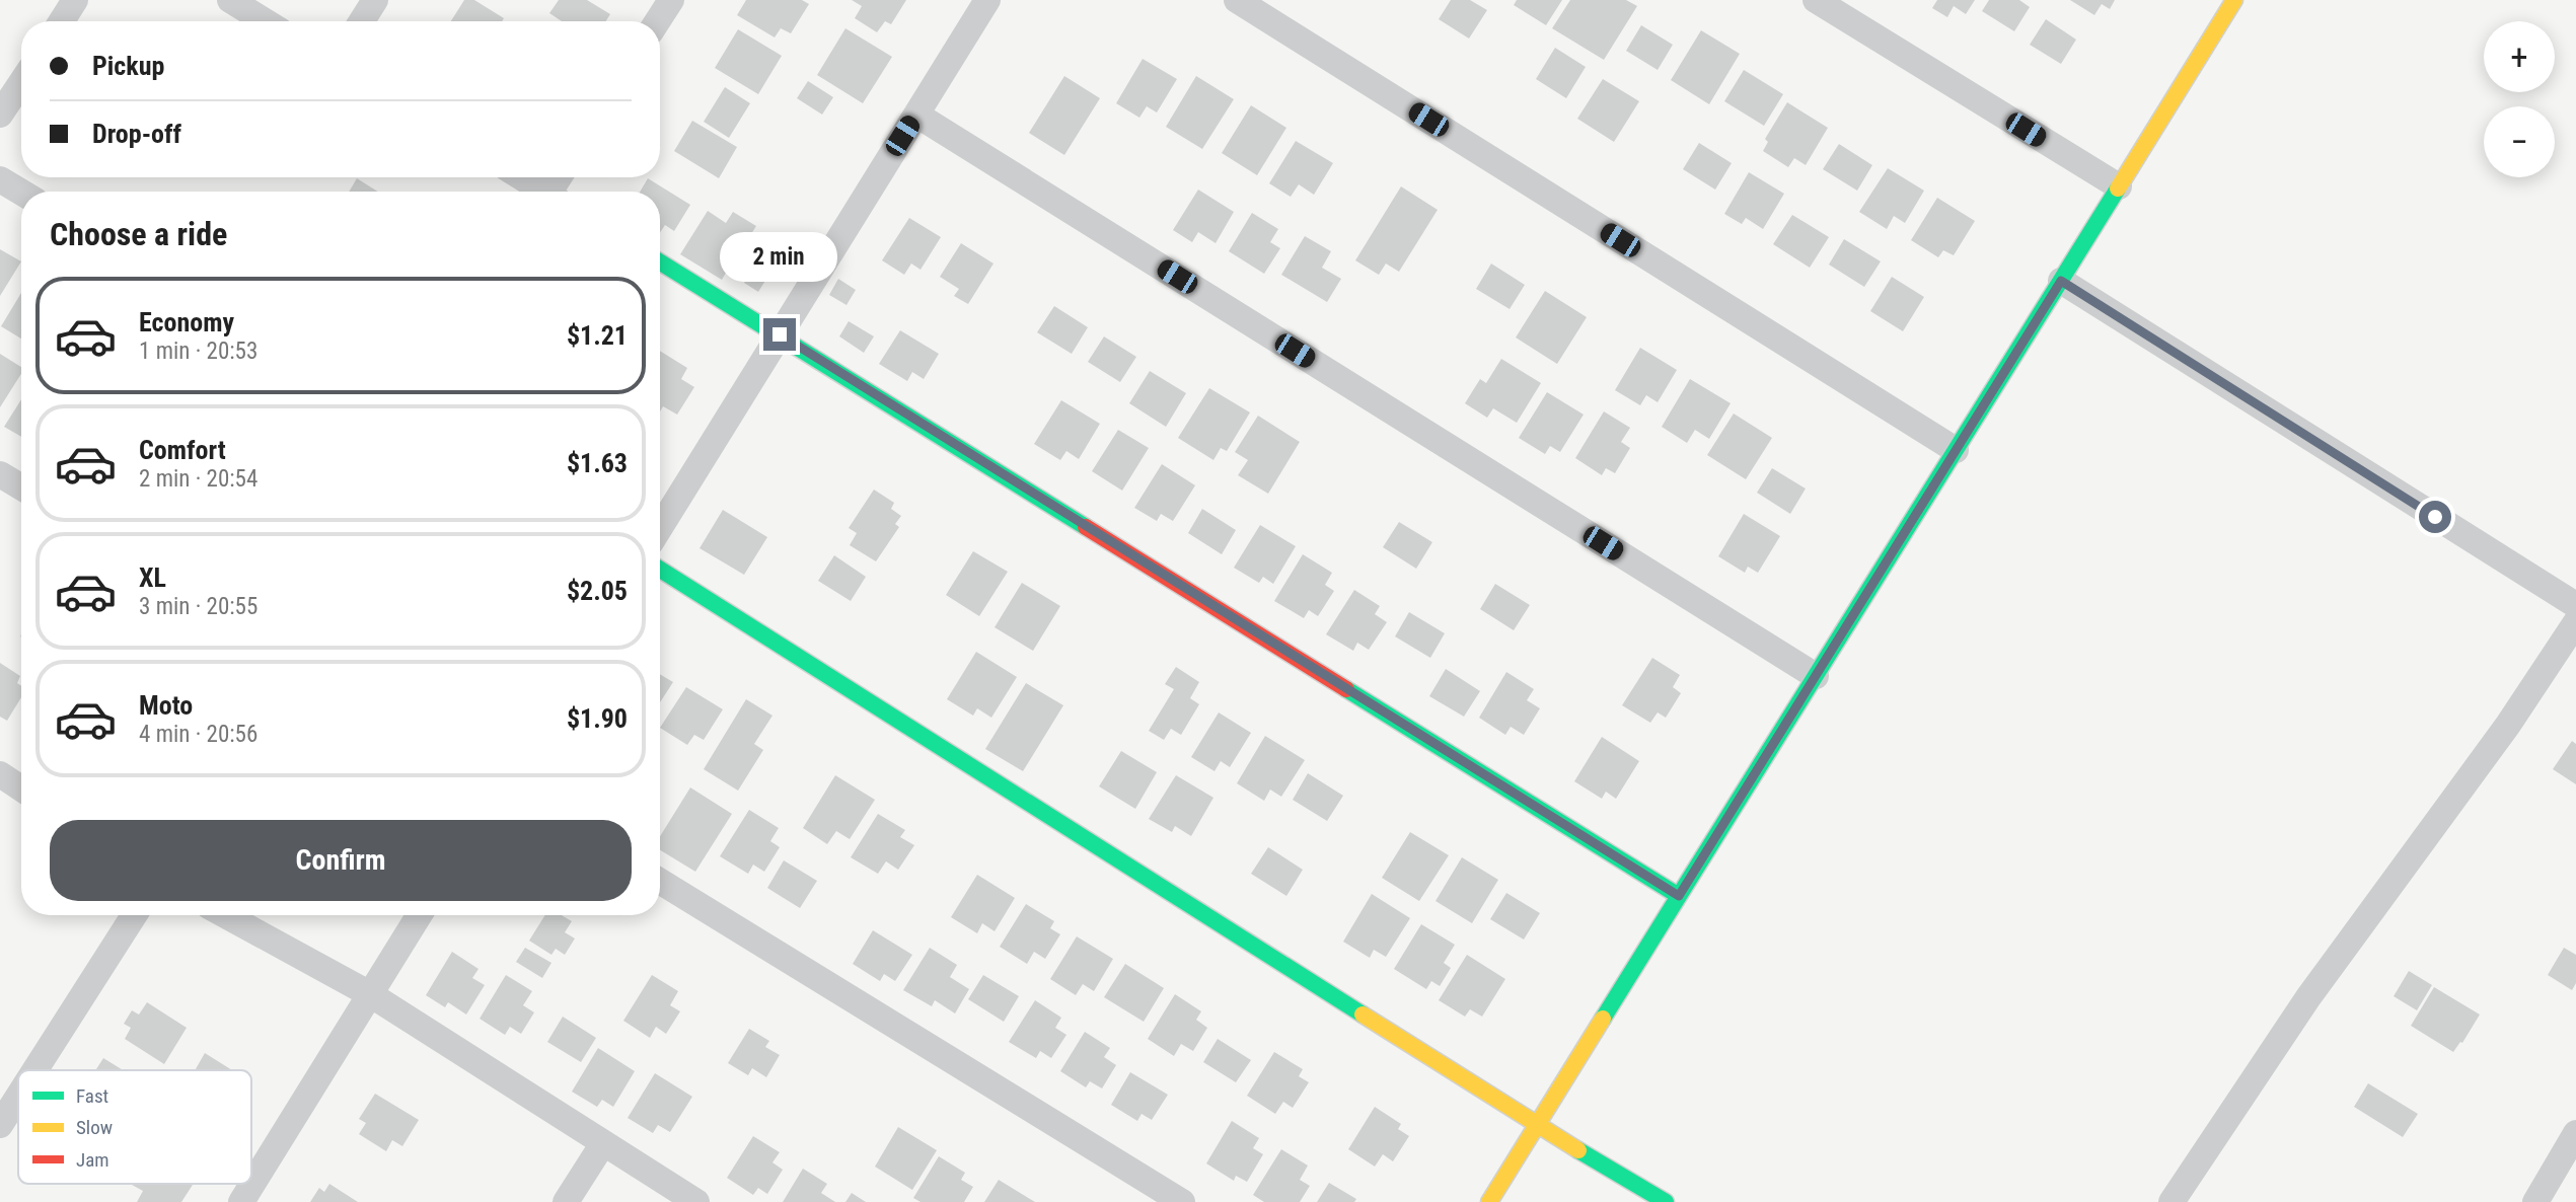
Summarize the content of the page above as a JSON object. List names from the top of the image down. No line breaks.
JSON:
{"legend":["Fast","Slow","Jam"],"page":{"map_buttons":["+","−"],"banner":["Pickup","Drop-off"],"heading":"Choose a ride","bubble":"2 min","list":[{"name":"Economy","note":"1 min · 20:53","value":"$1.21"},{"name":"Comfort","note":"2 min · 20:54","value":"$1.63"},{"name":"XL","note":"3 min · 20:55","value":"$2.05"},{"name":"Moto","note":"4 min · 20:56","value":"$1.90"}],"buttons":"Confirm"}}
